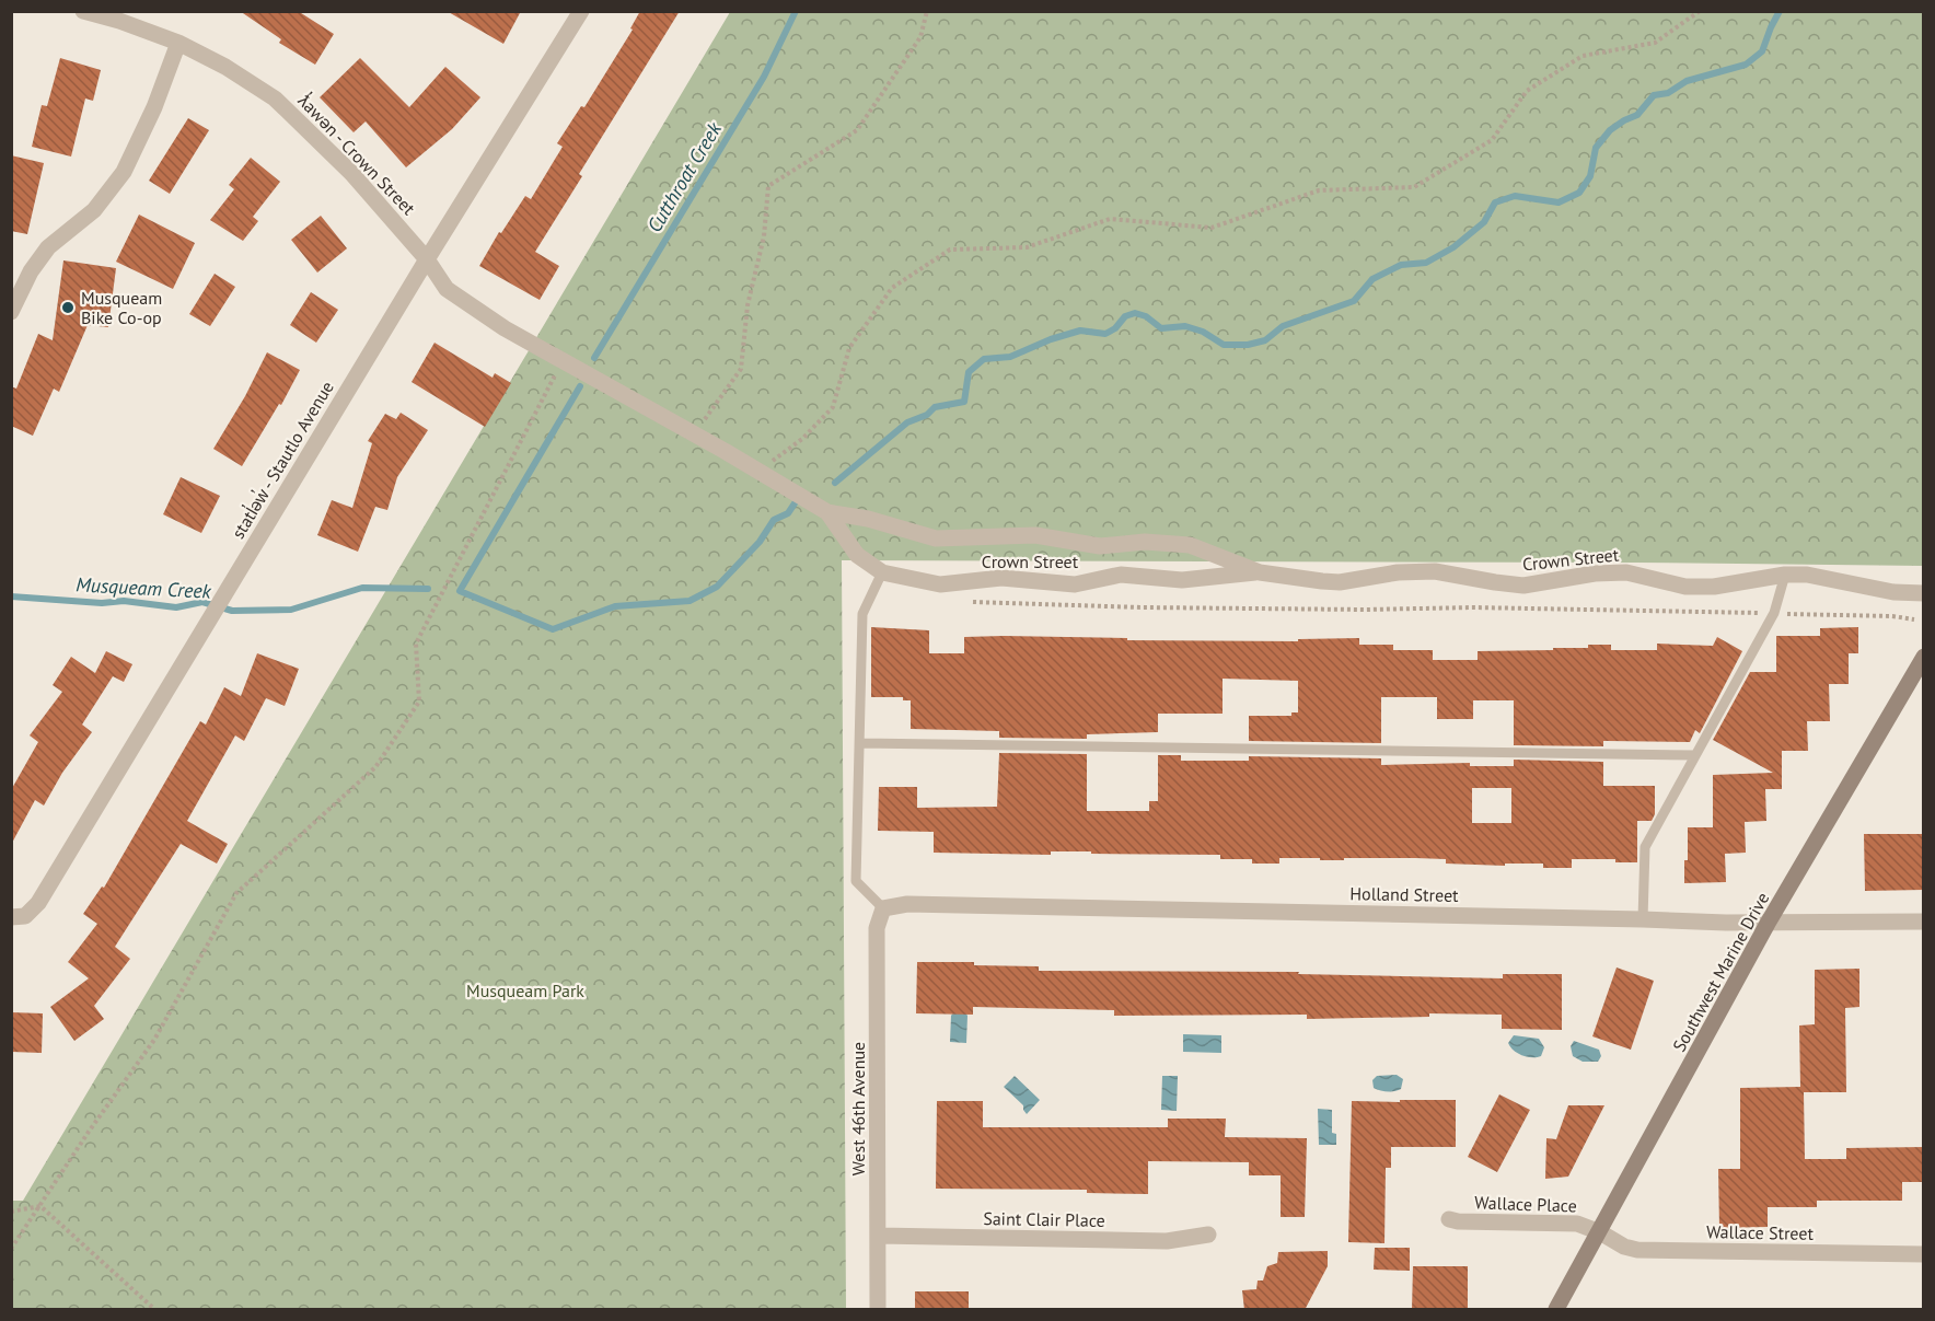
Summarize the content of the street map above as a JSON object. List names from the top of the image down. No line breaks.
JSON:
{"streets":{"main road":["Southwest Marine Drive"],"street":["ƛ̓awən - Crown Street","statl̓əw̓ - Stautlo Avenue","Crown Street","Holland Street","West 46th Avenue","Wallace Place","Saint Clair Place","Wallace Street"]},"crossings":[["ƛ̓awən - Crown Street","statl̓əw̓ - Stautlo Avenue"],["ƛ̓awən - Crown Street","Crown Street"],["Holland Street","Southwest Marine Drive"],["Holland Street","West 46th Avenue"],["Southwest Marine Drive","Wallace Place"],["Southwest Marine Drive","Wallace Street"],["West 46th Avenue","Saint Clair Place"],["Wallace Place","Wallace Street"]],"water":["Cutthroat Creek","Musqueam Creek"],"parks":["Musqueam Park"],"places":["Musqueam Bike Co-op"]}
